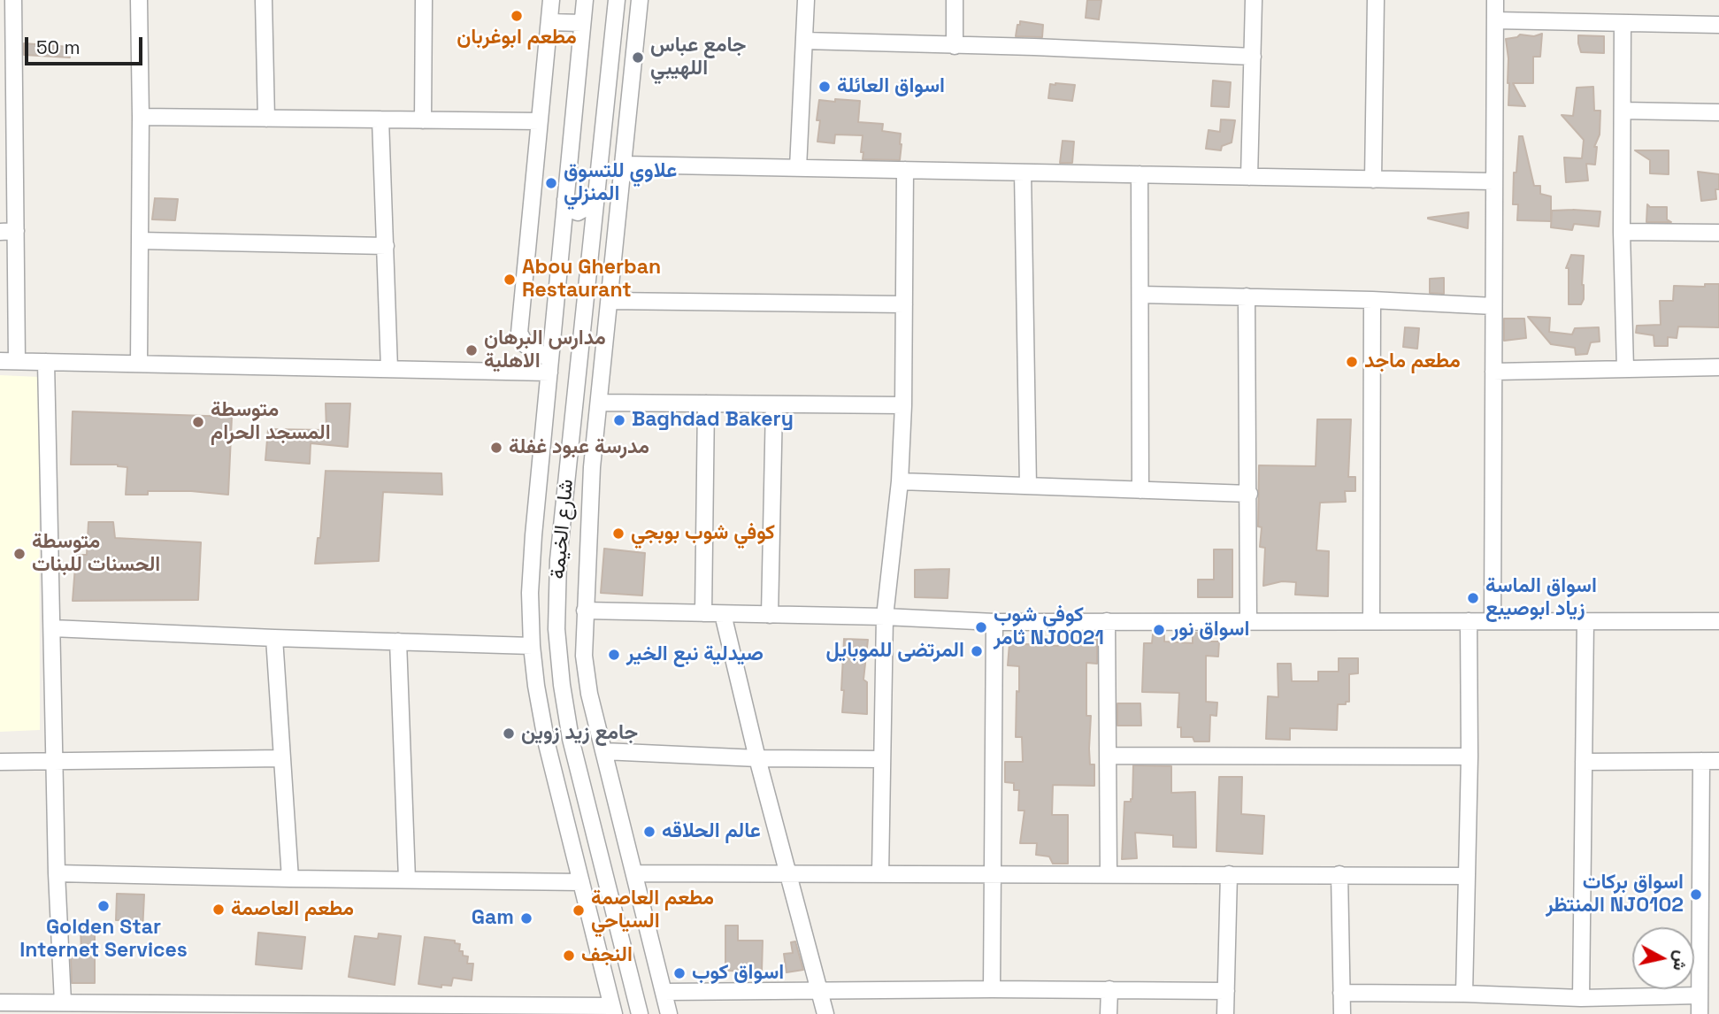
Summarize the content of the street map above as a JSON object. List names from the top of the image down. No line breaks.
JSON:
{"streets":{"street":["شارع الخيمة"]},"places":["مطعم ابوغربان","جامع عباس اللهيبي","اسواق العائلة","علاوي للتسوق المنزلي","Abou Gherban Restaurant","مدارس البرهان الاهلية","مطعم ماجد","Baghdad Bakery","متوسطة المسجد الحرام","مدرسة عبود غفلة","كوفي شوب بوبجي","متوسطة الحسنات للبنات","اسواق الماسة زياد ابوصيبع","كوفي شوب ثامر NJ0021","اسواق نور","المرتضى للموبايل","صيدلية نبع الخير","جامع زيد زوين","عالم الحلاقه","اسواق بركات المنتظر NJ0102","Golden Star Internet Services","مطعم العاصمة","مطعم العاصمة السياحي","Gam","النجف","اسواق كوب"],"scale_bar":"50 m","north":"right"}
